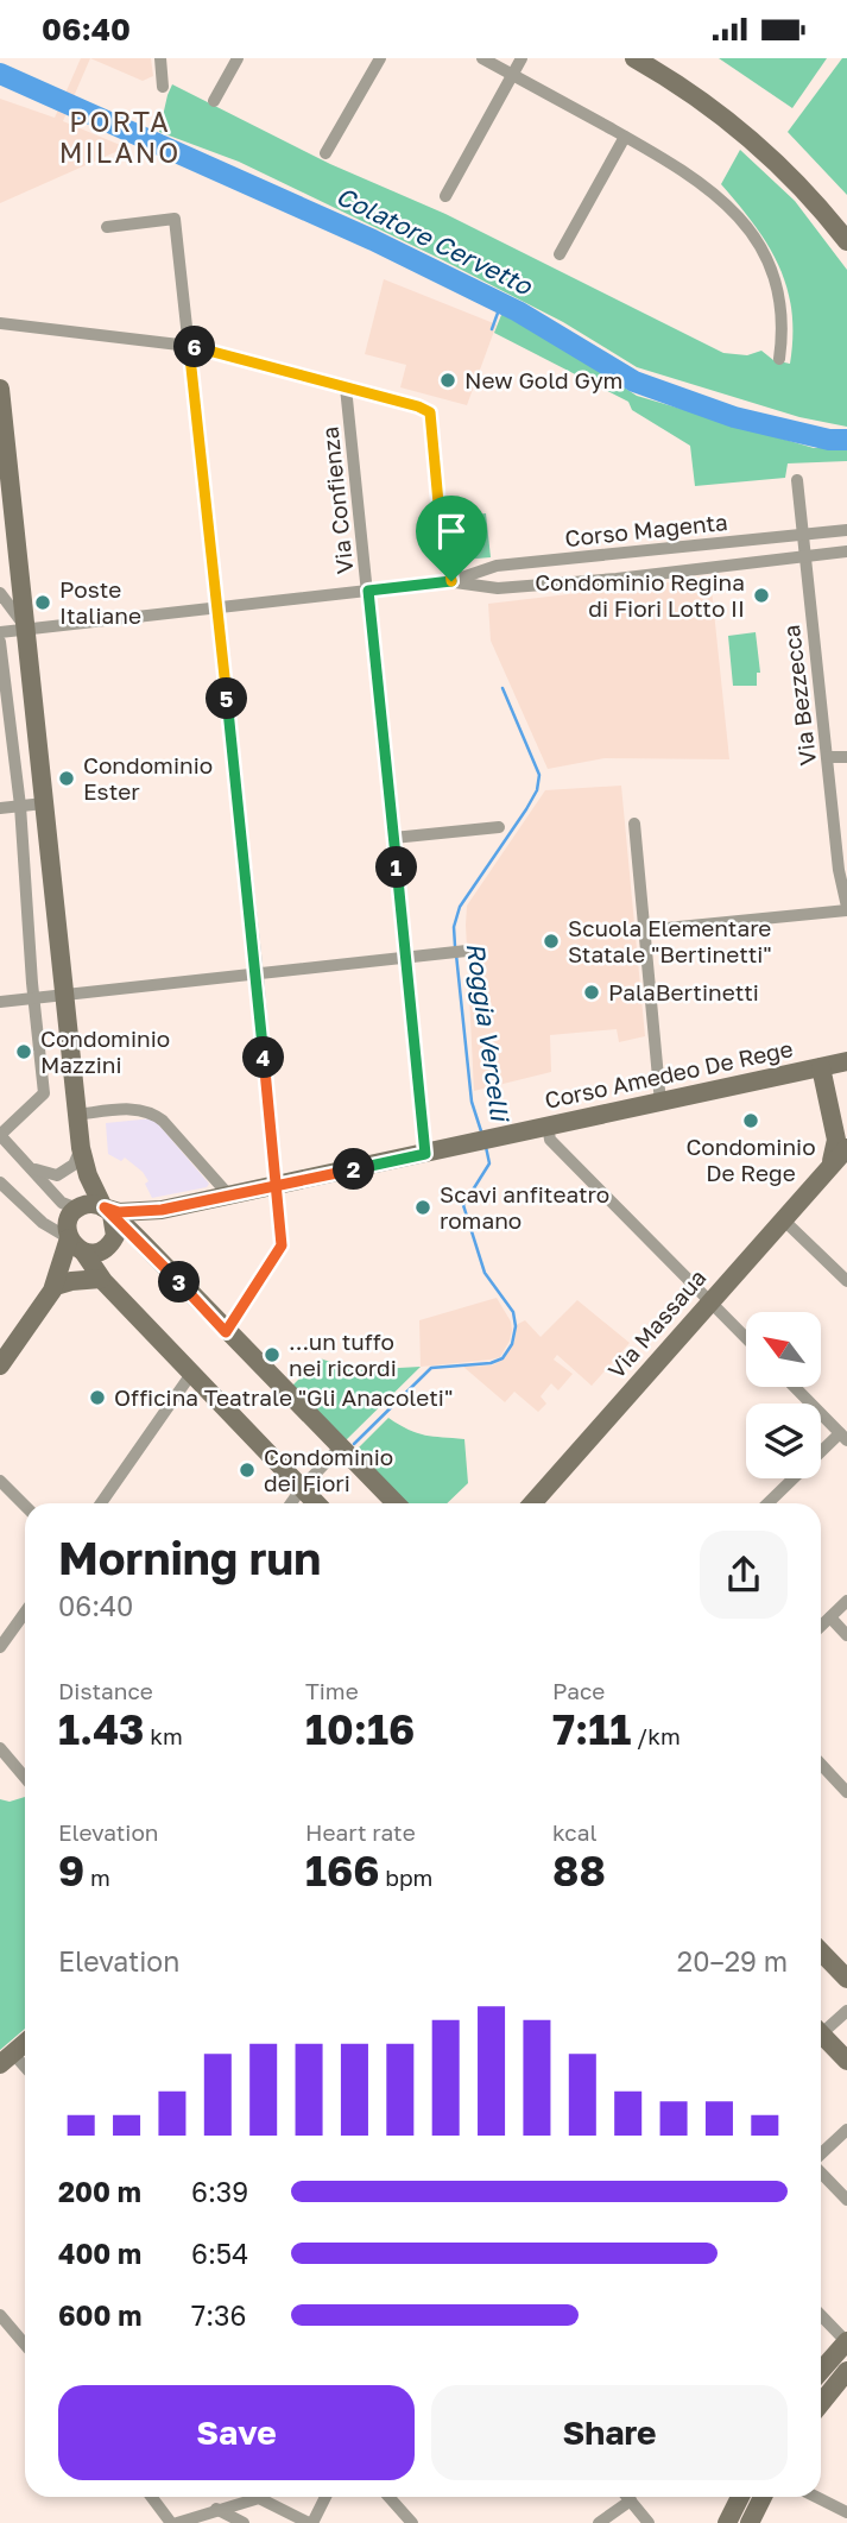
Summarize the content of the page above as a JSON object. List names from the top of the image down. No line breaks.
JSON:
{"streets":{"main road":["Corso Amedeo De Rege","Via Massaua"],"street":["Via Confienza","Corso Magenta","Via Bezzecca"]},"crossings":[["Via Confienza","Corso Magenta"],["Via Confienza","Corso Amedeo De Rege"],["Corso Magenta","Via Bezzecca"]],"districts":["PORTA MILANO"],"water":["Colatore Cervetto","Roggia Vercelli"],"places":["New Gold Gym","Condominio Regina di Fiori Lotto II","Poste Italiane","Condominio Ester","Scuola Elementare Statale \"Bertinetti\"","PalaBertinetti","Condominio Mazzini","Condominio De Rege","Scavi anfiteatro romano","...un tuffo nei ricordi","Officina Teatrale \"Gli Anacoleti\"","Condominio dei Fiori"],"north":"top left","page":{"status":"06:40","pins":["6","5","1","4","2","3"],"heading":["Morning run","06:40"],"stats":[["Distance","1.43 km"],["Time","10:16"],["Pace","7:11 /km"],["Elevation","9 m"],["Heart rate","166 bpm"],["kcal","88"]],"chart":["Elevation","20–29 m"],"list":[{"name":"200 m","note":"6:39"},{"name":"400 m","note":"6:54"},{"name":"600 m","note":"7:36"}],"buttons":["Save","Share"]}}
